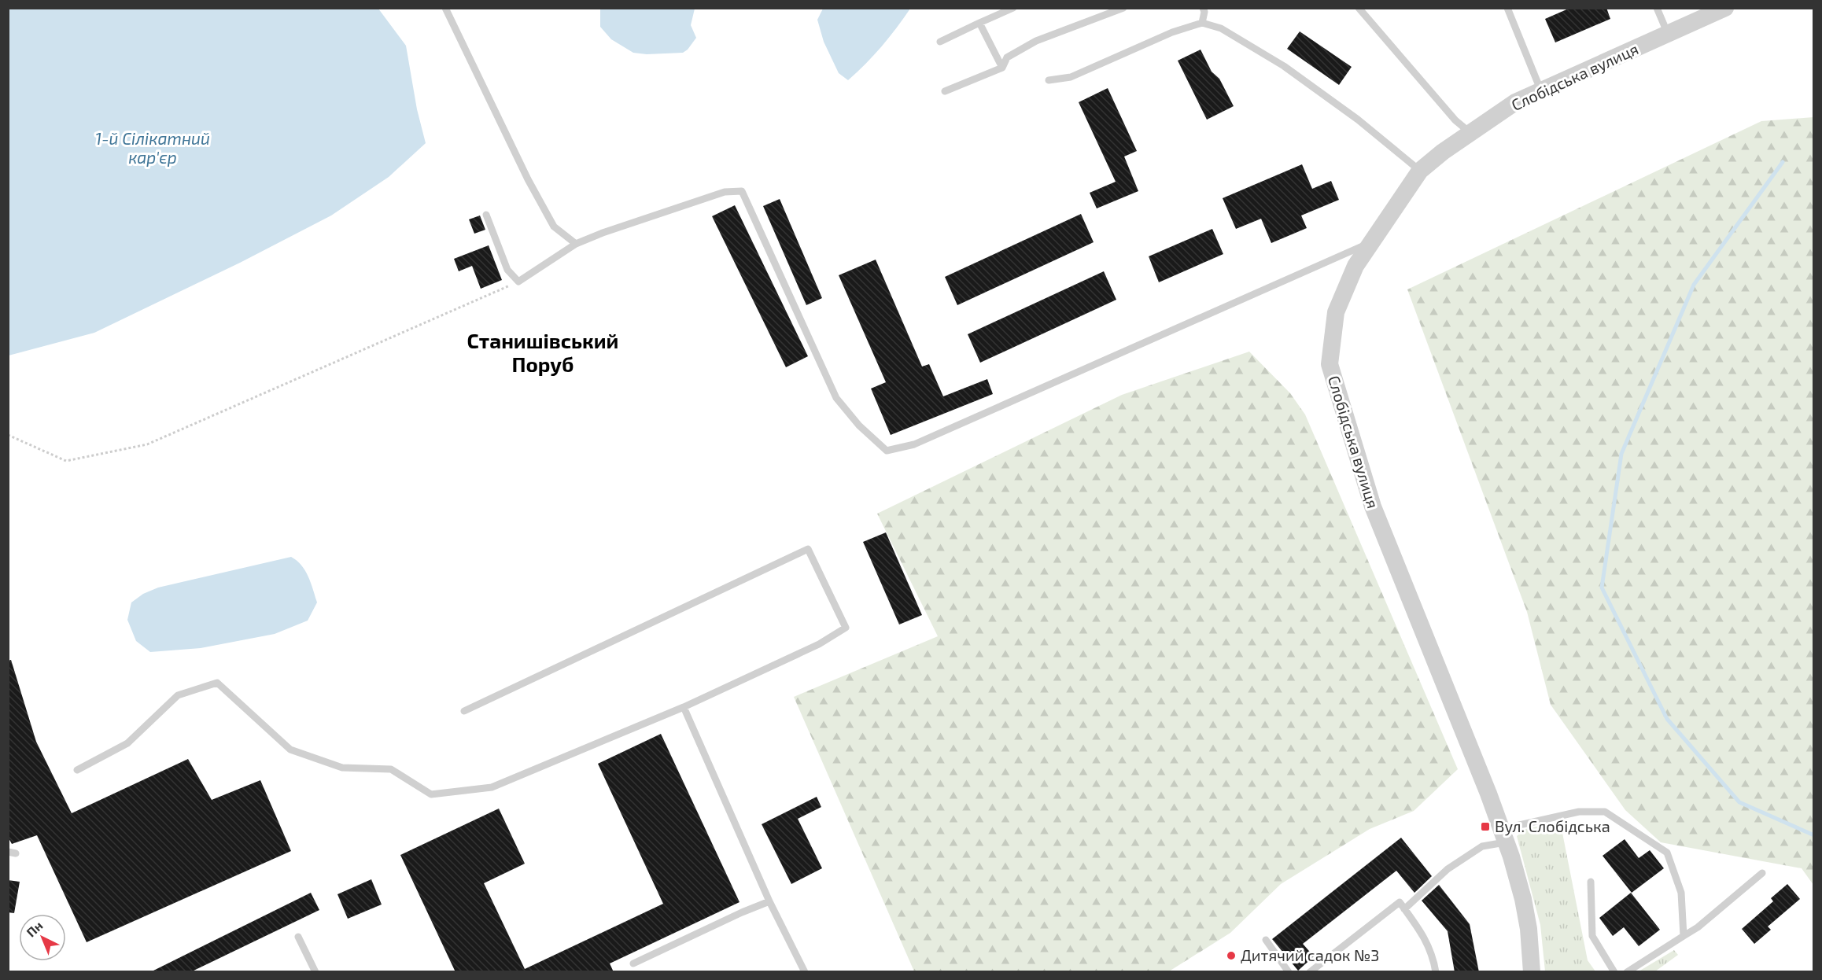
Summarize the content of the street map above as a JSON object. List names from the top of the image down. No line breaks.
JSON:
{"streets":{"street":["Слобідська вулиця"]},"districts":["Станишівський Поруб"],"water":["1-й Сілікатний кар'єр"],"places":{"transit":["Вул. Слобідська"],"other":["Дитячий садок №3"]},"north":"top left"}
